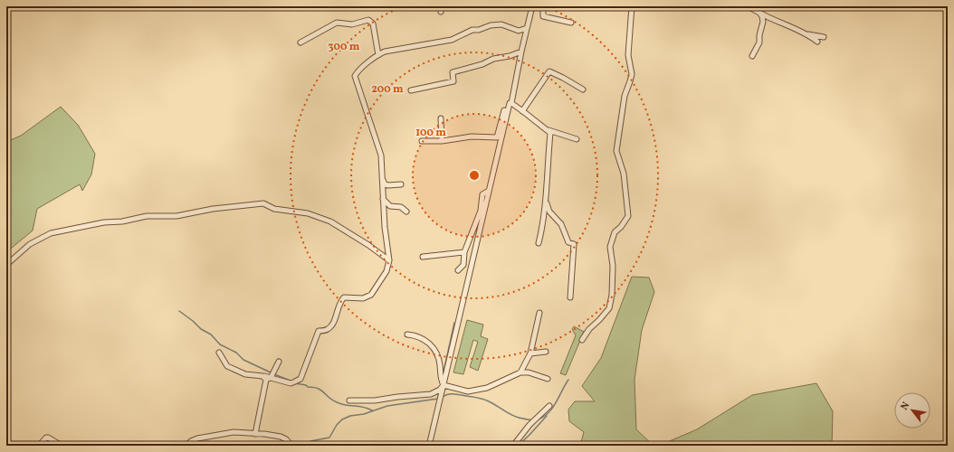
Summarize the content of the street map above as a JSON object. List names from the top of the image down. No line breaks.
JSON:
{"north":"top left","rings":["300 m","200 m","100 m"]}
